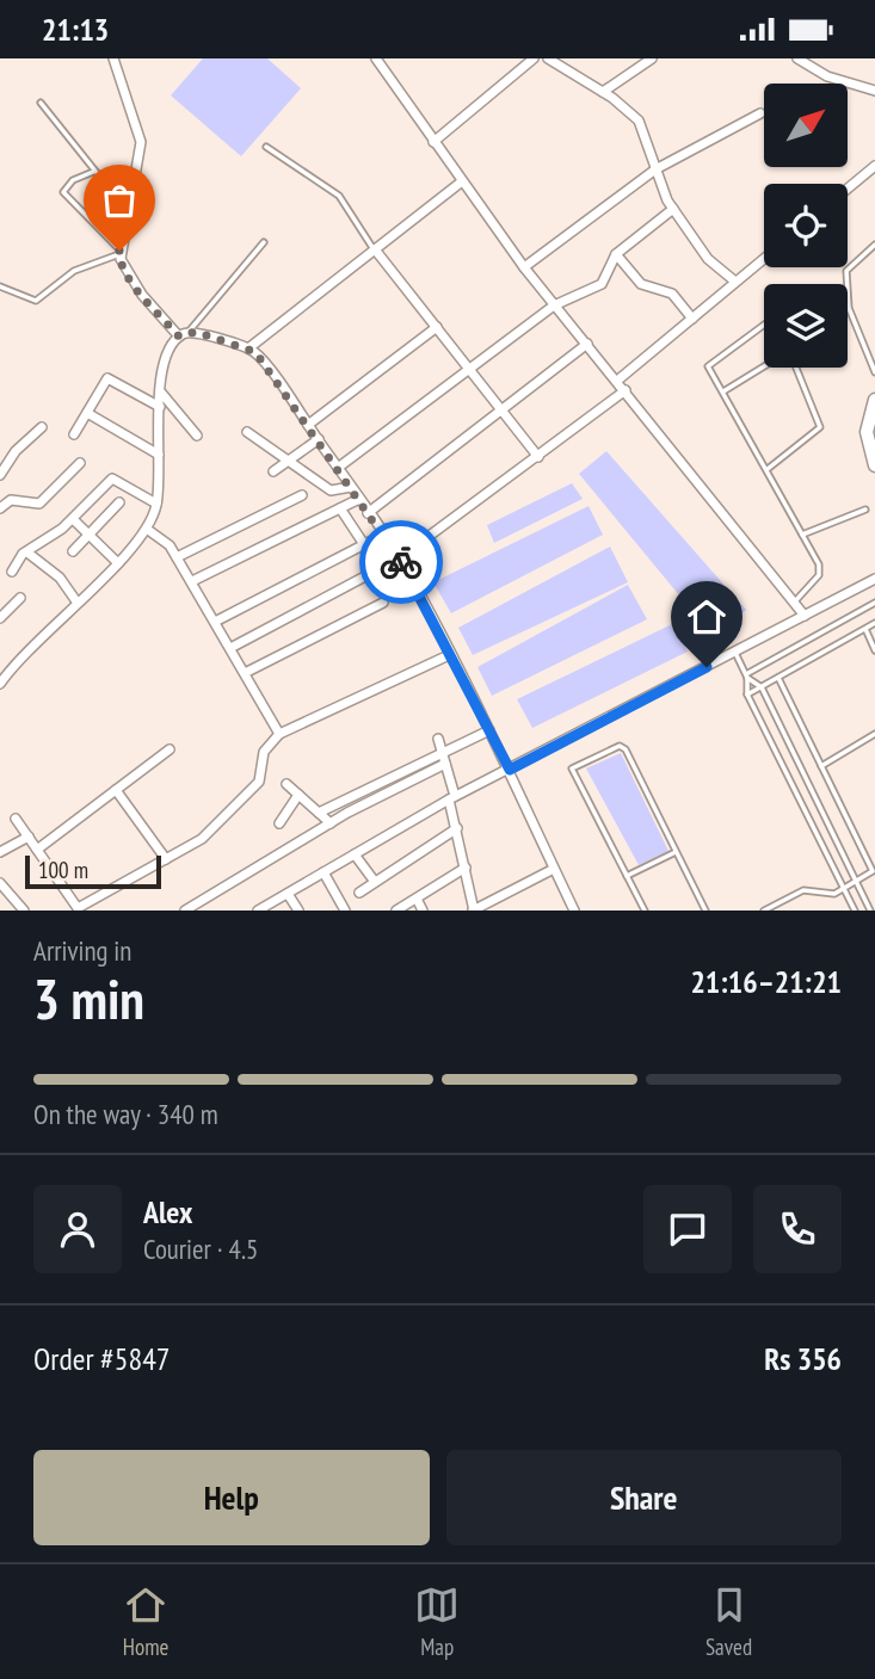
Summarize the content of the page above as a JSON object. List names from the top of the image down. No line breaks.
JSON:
{"scale_bar":"100 m","north":"top right","page":{"status":"21:13","scale":"100 m","heading":["3 min","Arriving in","21:16–21:21"],"panel":["Alex","Courier · 4.5","Order #5847","Rs 356"],"bar":"On the way · 340 m","buttons":["Help","Share"],"tabs":["Home","Map","Saved"]}}
